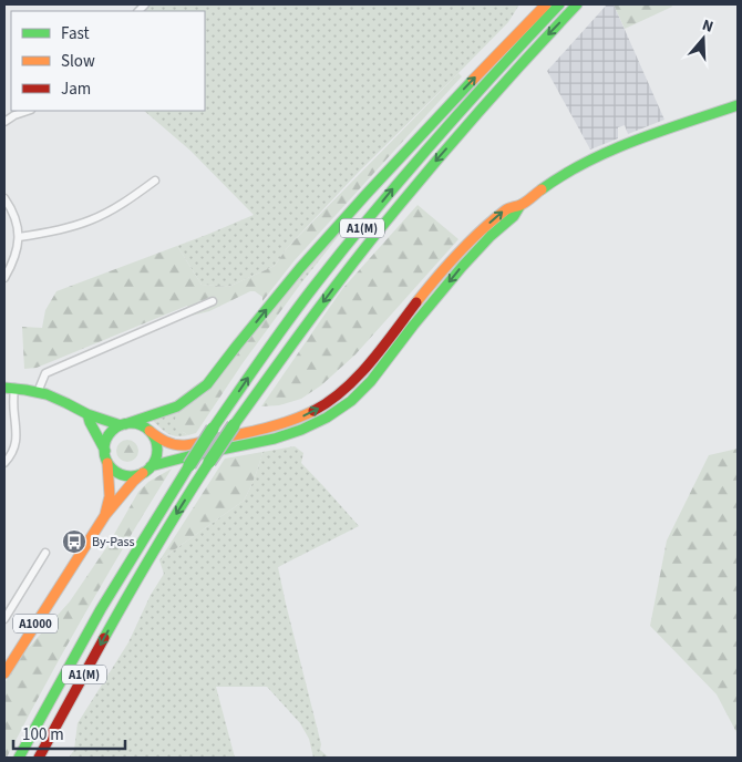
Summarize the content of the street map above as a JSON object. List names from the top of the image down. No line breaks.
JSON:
{"streets":{"main road":["A1(M)","A1000"]},"places":{"bus stop":["By-Pass"]},"legend":["Fast","Slow","Jam"],"scale_bar":"100 m","north":"top"}
